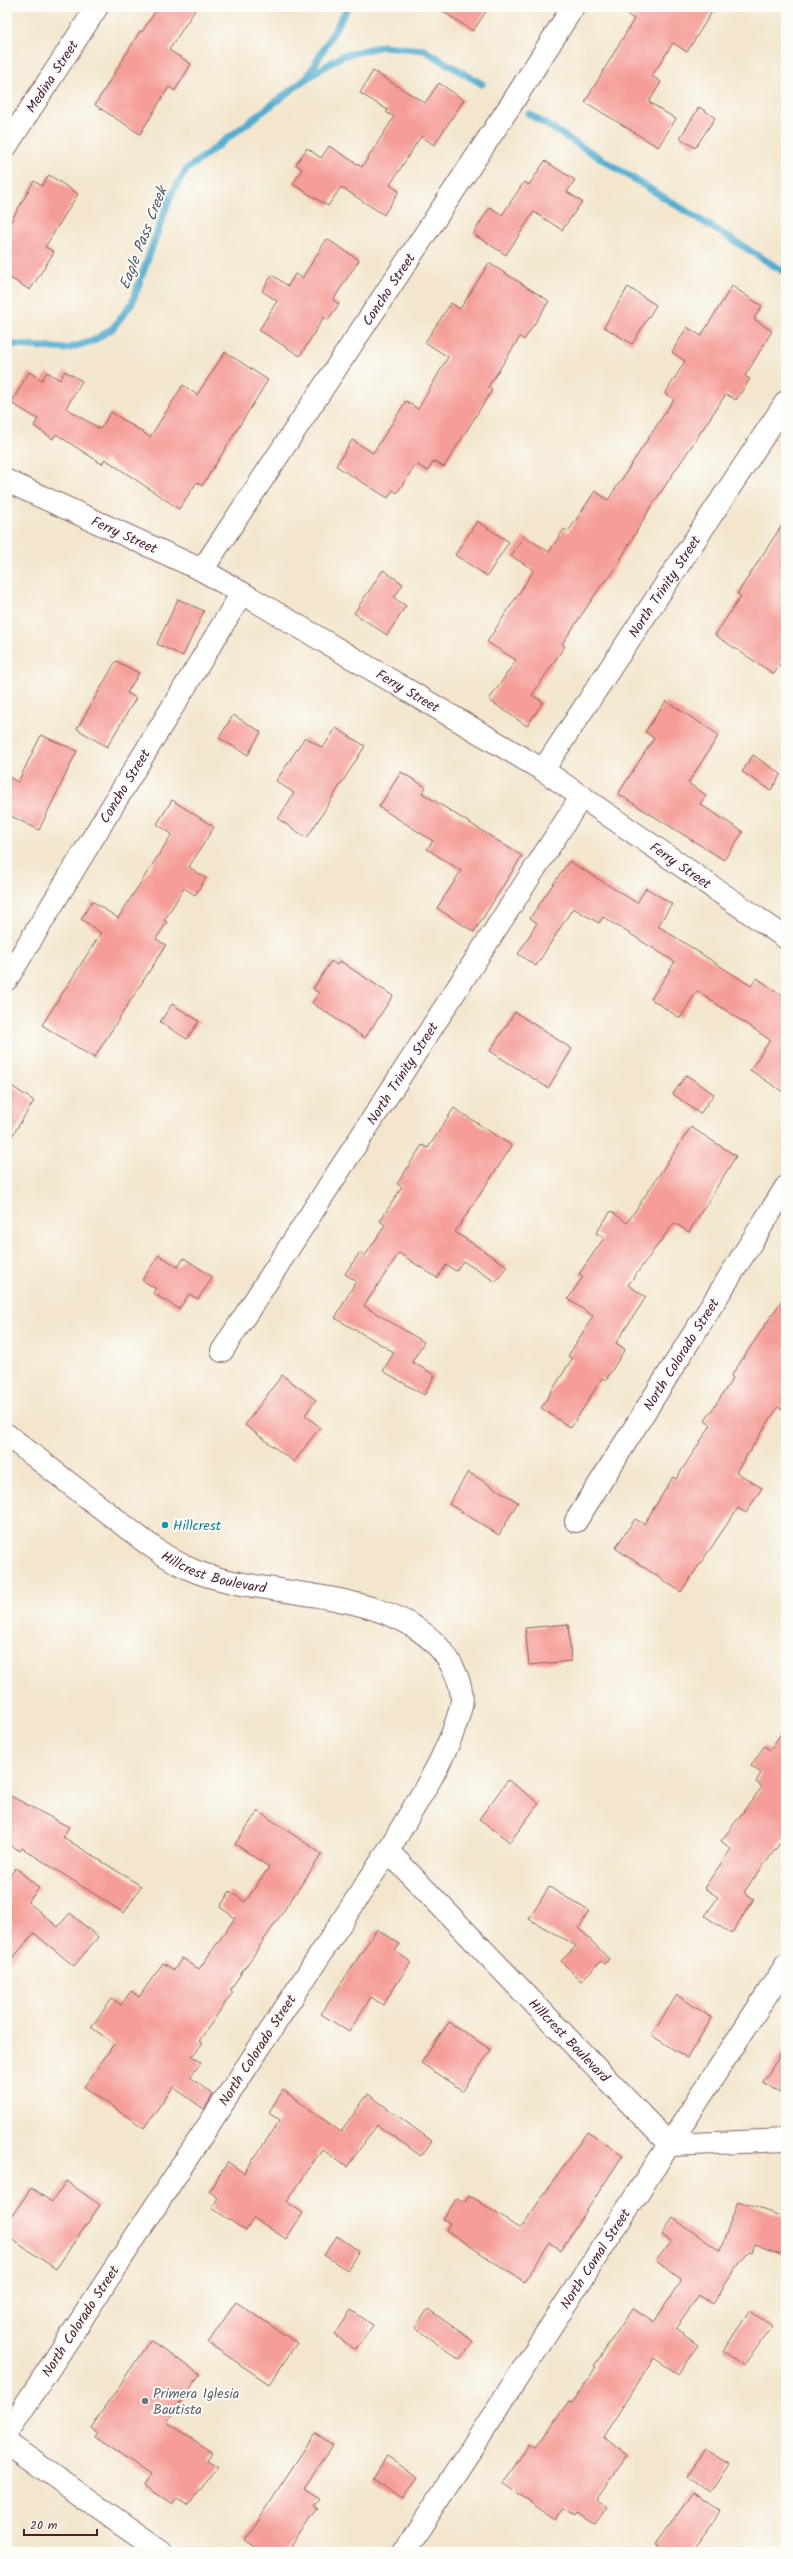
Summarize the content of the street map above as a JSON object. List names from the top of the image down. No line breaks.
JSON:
{"streets":{"street":["Medina Street","Concho Street","Ferry Street","North Trinity Street","North Colorado Street","Hillcrest Boulevard","North Comal Street"]},"crossings":[["Concho Street","Ferry Street"],["Ferry Street","North Trinity Street"],["North Colorado Street","Hillcrest Boulevard"],["Hillcrest Boulevard","North Comal Street"]],"water":["Eagle Pass Creek"],"places":["Hillcrest","Primera Iglesia Bautista"],"scale_bar":"20 m"}
